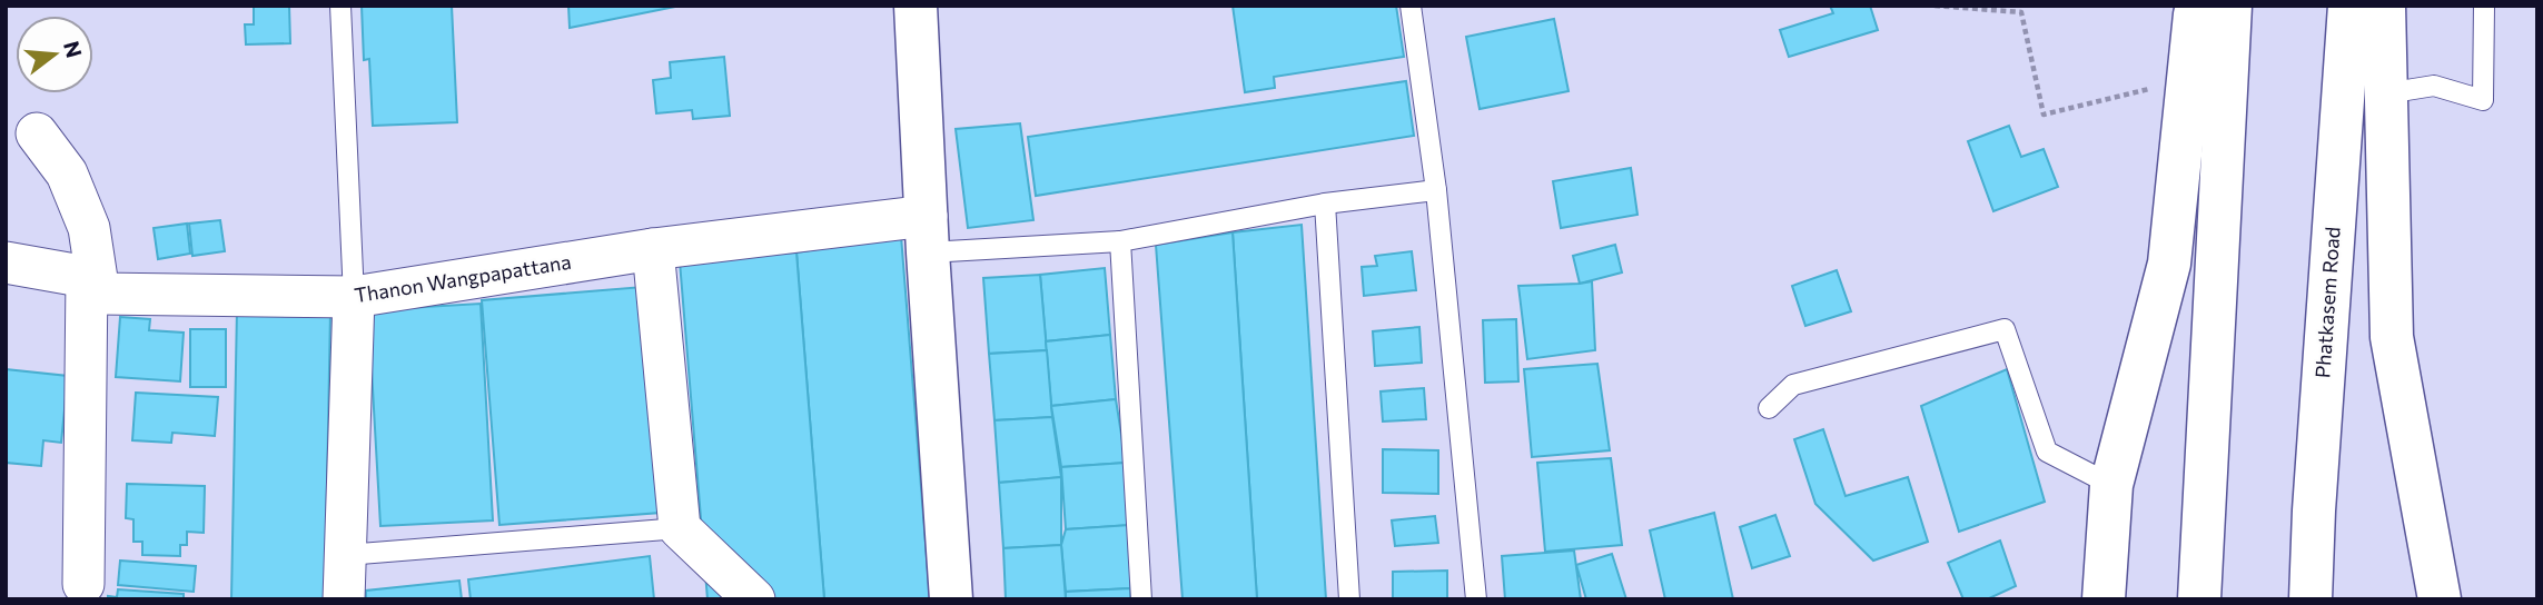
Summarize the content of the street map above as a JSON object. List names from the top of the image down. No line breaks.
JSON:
{"streets":{"main road":["Phatkasem Road"],"street":["Thanon Wangpapattana"]},"north":"right"}
